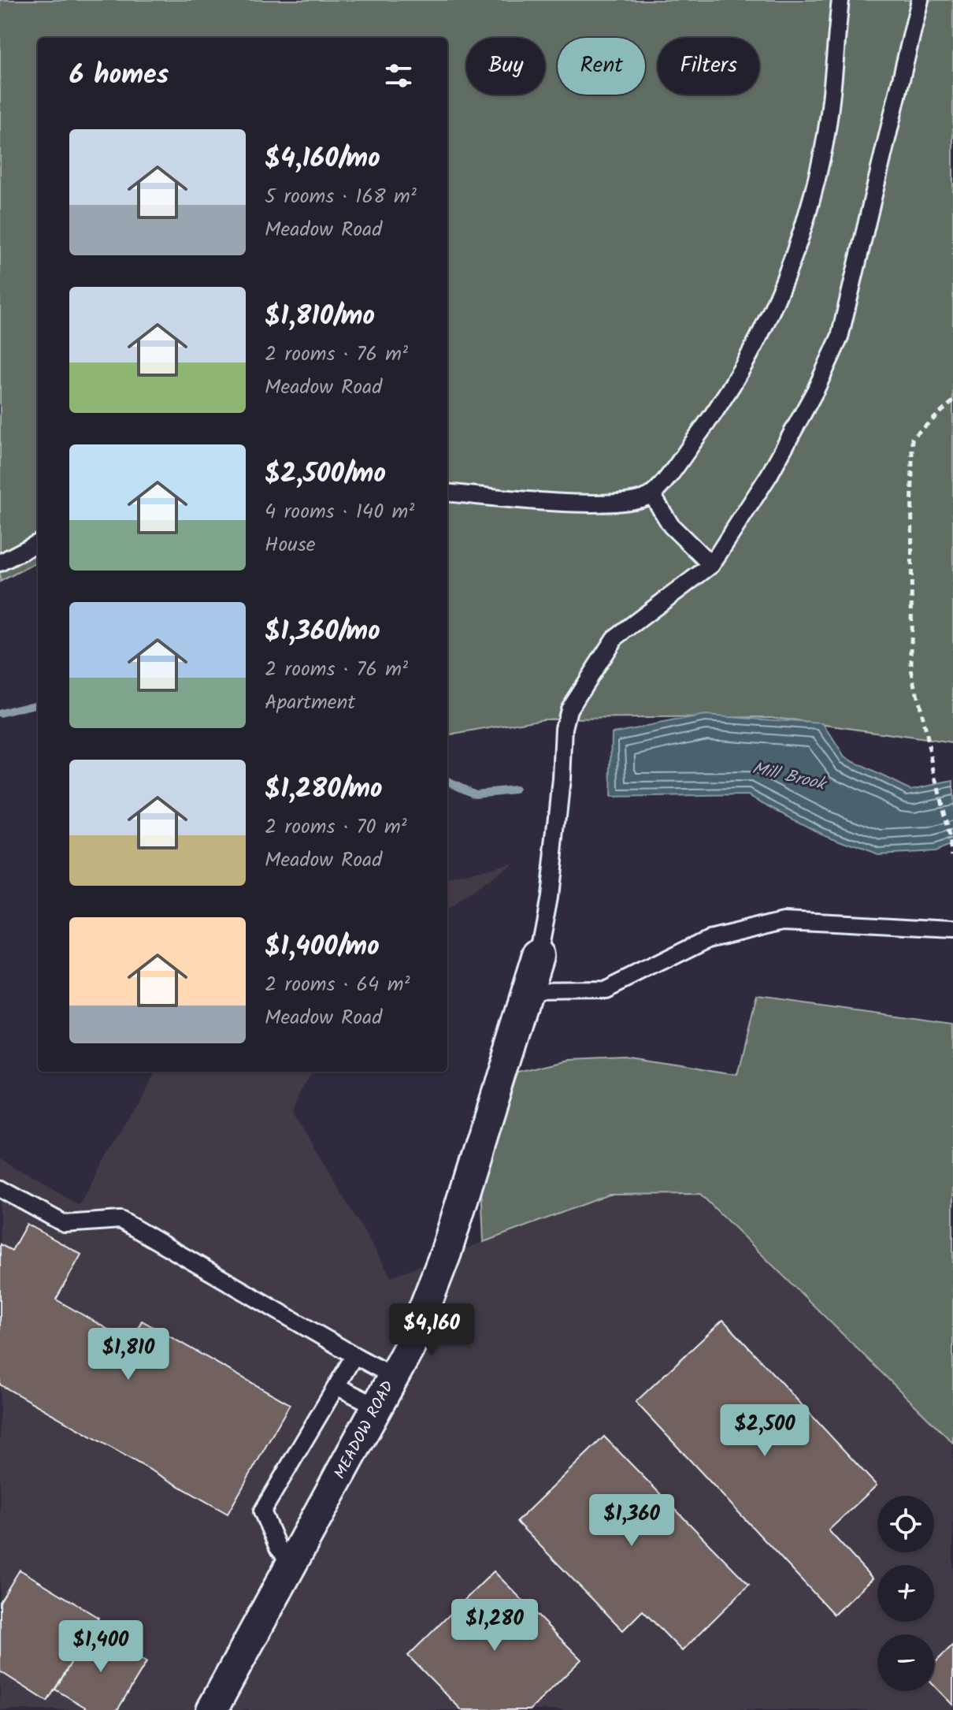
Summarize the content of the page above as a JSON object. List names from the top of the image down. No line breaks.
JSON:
{"streets":{"street":["MEADOW ROAD"]},"water":["Mill Brook"],"page":{"chip":["Buy","Rent","Filters"],"heading":"6 homes","list":[{"name":"$4,160/mo","note":"5 rooms · 168 m² · Meadow Road"},{"name":"$1,810/mo","note":"2 rooms · 76 m² · Meadow Road"},{"name":"$2,500/mo","note":"4 rooms · 140 m² · House"},{"name":"$1,360/mo","note":"2 rooms · 76 m² · Apartment"},{"name":"$1,280/mo","note":"2 rooms · 70 m² · Meadow Road"},{"name":"$1,400/mo","note":"2 rooms · 64 m² · Meadow Road"}],"price":["$4,160","$1,810","$2,500","$1,360","$1,280","$1,400"],"map_buttons":["+","−"]}}
